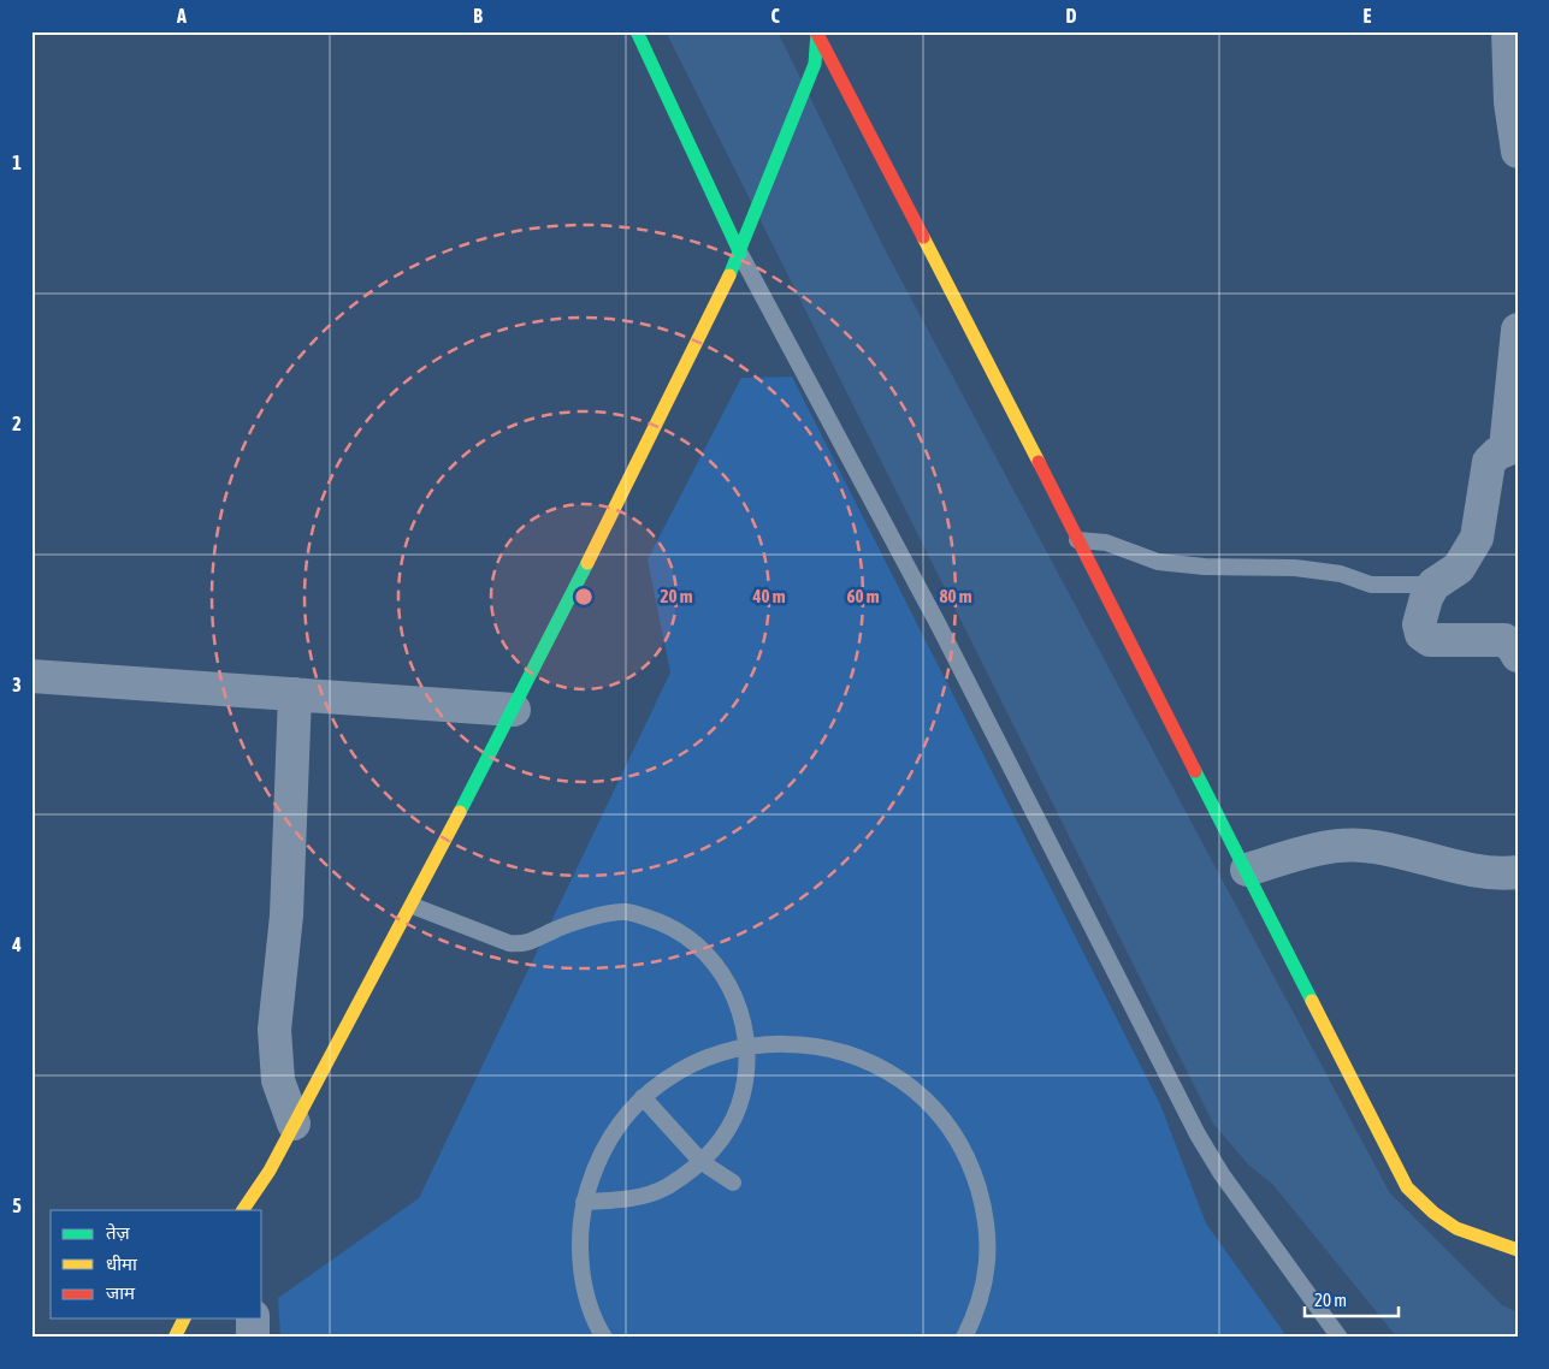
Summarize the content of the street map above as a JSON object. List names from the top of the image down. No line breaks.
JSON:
{"legend":["तेज़","धीमा","जाम"],"scale_bar":"20 m","grid":{"columns":["A","B","C","D","E"],"rows":["1","2","3","4","5"]},"rings":["20 m","40 m","60 m","80 m"]}
